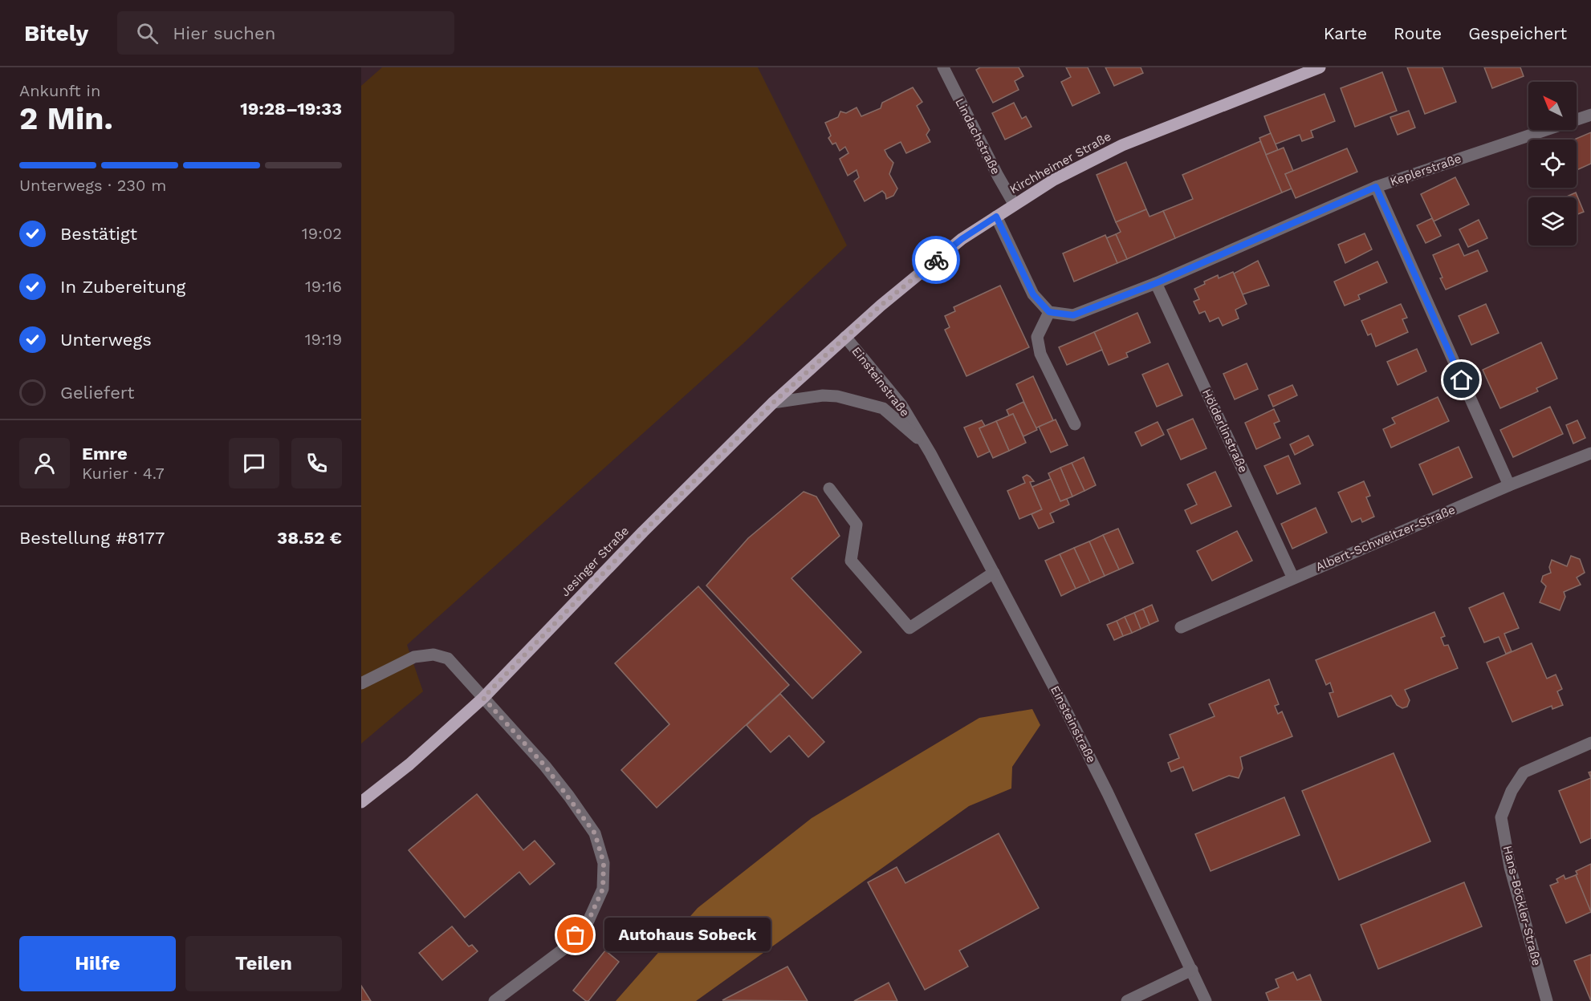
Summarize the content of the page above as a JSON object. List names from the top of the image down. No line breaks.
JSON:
{"streets":{"main road":["Kirchheimer Straße","Jesinger Straße"],"street":["Lindachstraße","Keplerstraße","Einsteinstraße","Hölderlinstraße","Albert-Schweitzer-Straße","Hans-Böckler-Straße"]},"crossings":[["Lindachstraße","Kirchheimer Straße"],["Kirchheimer Straße","Einsteinstraße"],["Kirchheimer Straße","Jesinger Straße"],["Keplerstraße","Hölderlinstraße"],["Einsteinstraße","Jesinger Straße"],["Hölderlinstraße","Albert-Schweitzer-Straße"]],"places":["Autohaus Sobeck"],"north":"top left","page":{"header":"Bitely","search":"Hier suchen","nav":["Karte","Route","Gespeichert"],"heading":["2 Min.","Ankunft in","19:28–19:33"],"panel":["Emre","Kurier · 4.7","Bestellung #8177","38.52 €"],"bar":"Unterwegs · 230 m","list":[["Bestätigt","19:02"],["In Zubereitung","19:16"],["Unterwegs","19:19"],"Geliefert"],"bubble":"Autohaus Sobeck","buttons":["Hilfe","Teilen"]}}
